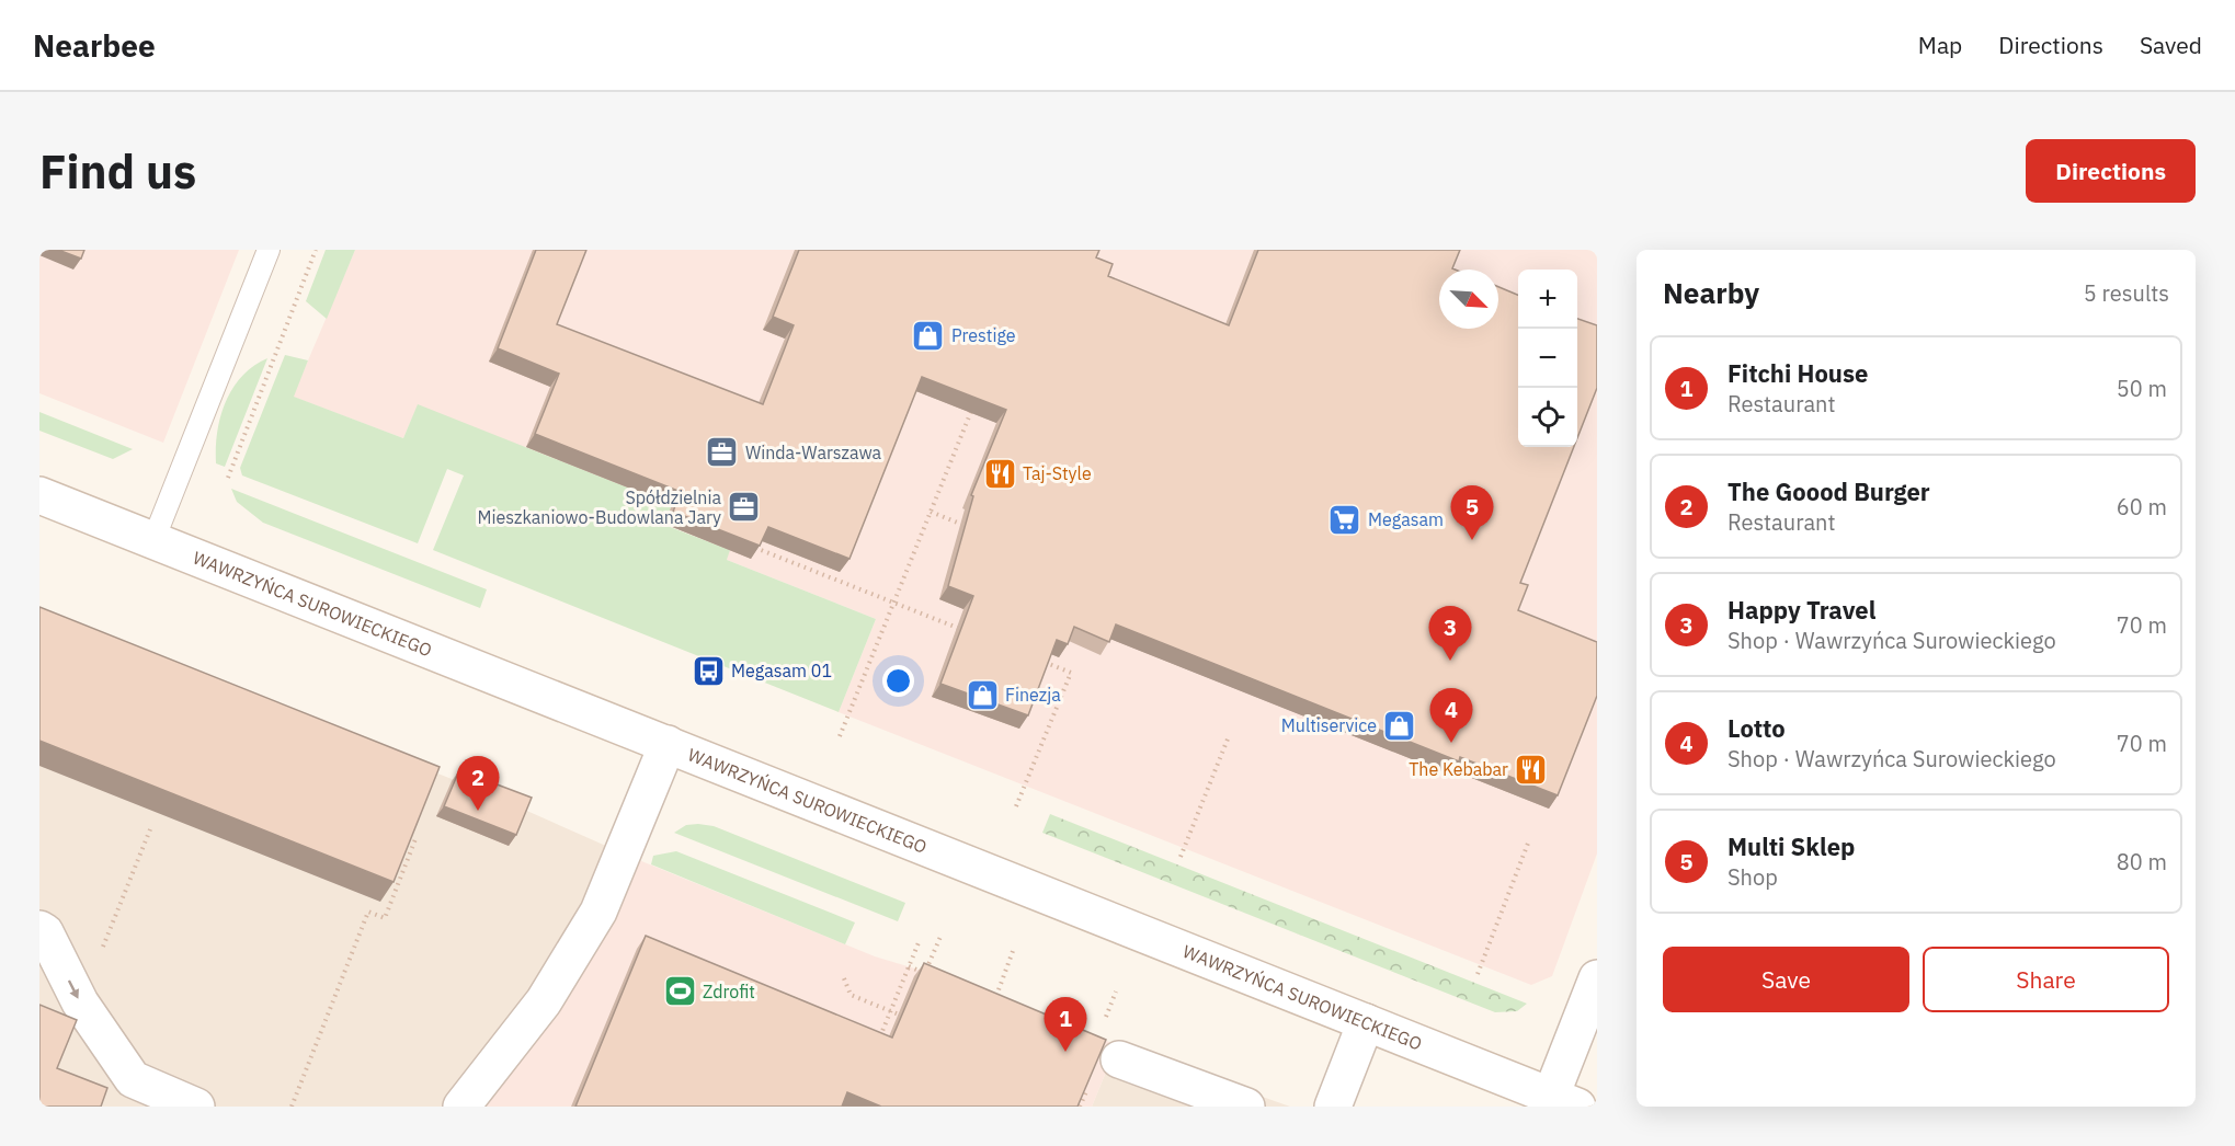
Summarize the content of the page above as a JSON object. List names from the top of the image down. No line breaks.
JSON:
{"streets":{"street":["WAWRZYŃCA SUROWIECKIEGO"]},"places":{"shop":["Prestige","Finezja","Multiservice"],"office":["Winda-Warszawa","Spółdzielnia Mieszkaniowo-Budowlana Jary"],"restaurant":["Taj-Style","The Kebabar"],"supermarket":["Megasam"],"bus stop":["Megasam 01"],"sports":["Zdrofit"]},"north":"bottom right","page":{"header":"Nearbee","nav":["Map","Directions","Saved"],"buttons":["Directions",["Save","Share"]],"title":"Find us","heading":["Nearby","5 results"],"map_buttons":["+","−"],"list":[{"mark":"1","name":"Fitchi House","note":"Restaurant","value":"50 m"},{"mark":"2","name":"The Goood Burger","note":"Restaurant","value":"60 m"},{"mark":"3","name":"Happy Travel","note":"Shop · Wawrzyńca Surowieckiego","value":"70 m"},{"mark":"4","name":"Lotto","note":"Shop · Wawrzyńca Surowieckiego","value":"70 m"},{"mark":"5","name":"Multi Sklep","note":"Shop","value":"80 m"}],"pins":["5","3","4","2","1"]}}
